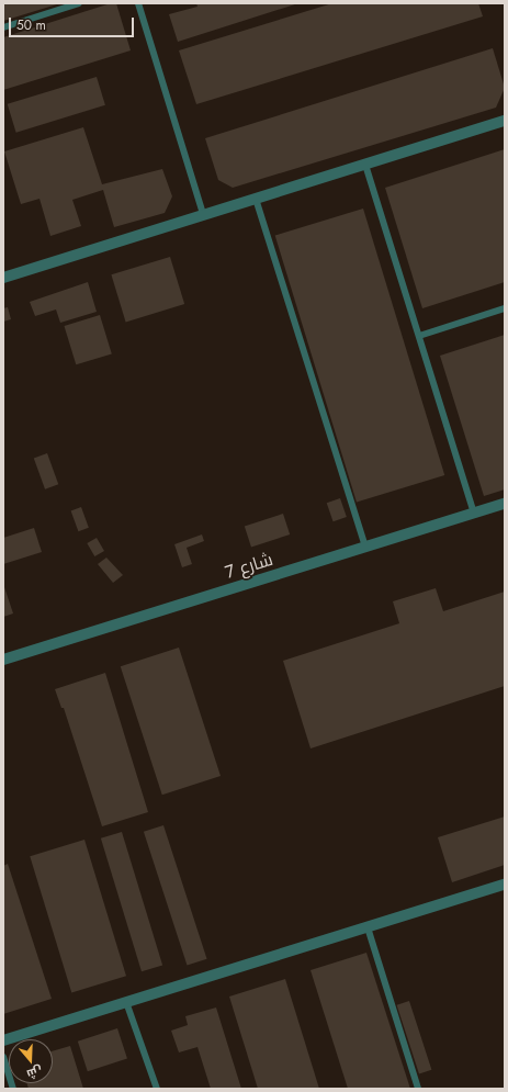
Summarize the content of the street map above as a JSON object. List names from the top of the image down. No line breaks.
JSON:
{"streets":{"street":["شارع 7"]},"scale_bar":"50 m","north":"bottom"}
